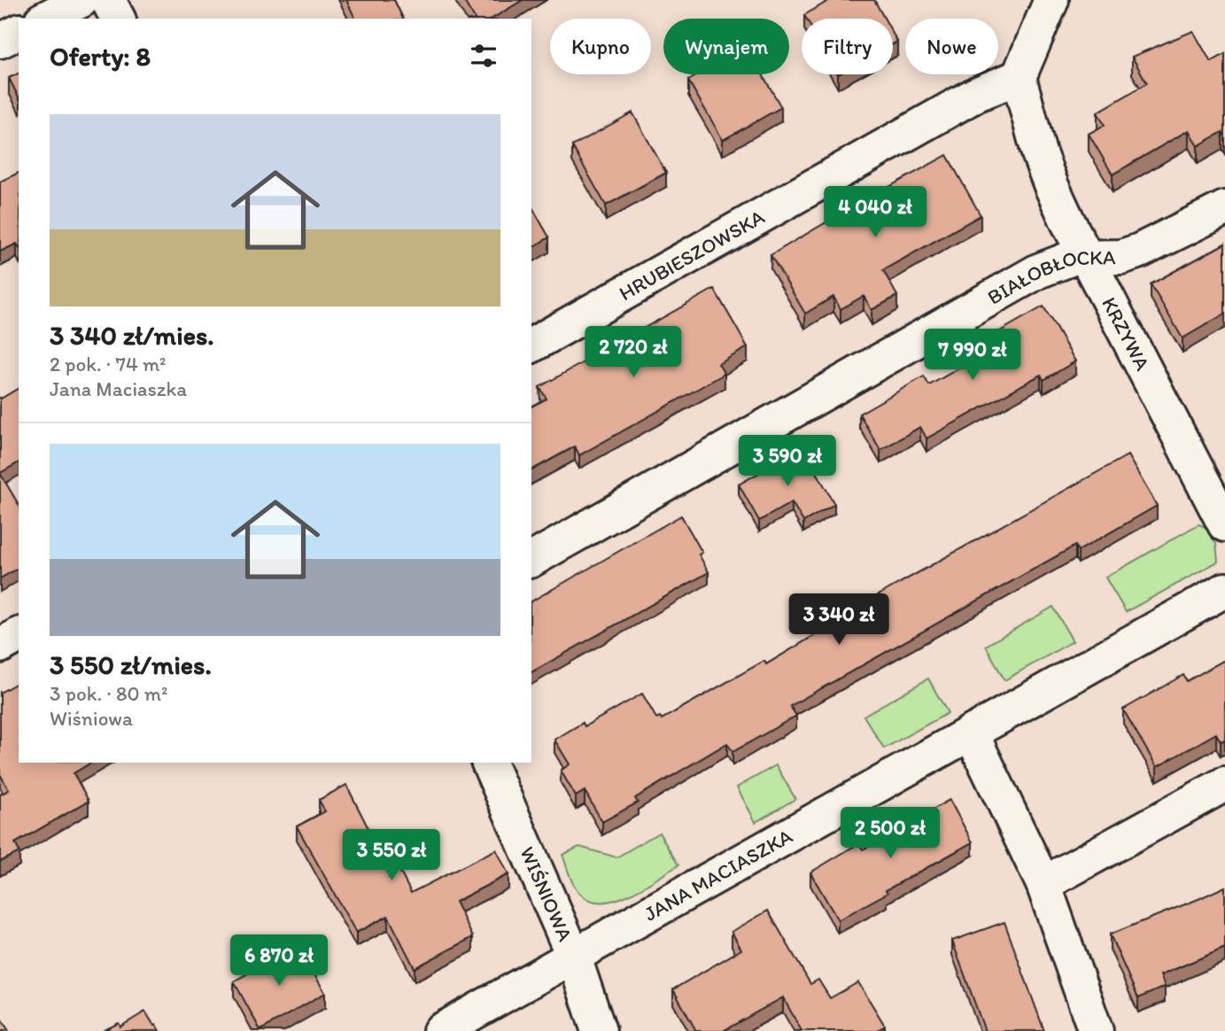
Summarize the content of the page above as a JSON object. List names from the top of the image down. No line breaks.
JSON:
{"streets":{"street":["HRUBIESZOWSKA","BIAŁOBŁOCKA","KRZYWA","JANA MACIASZKA","WIŚNIOWA"]},"crossings":[["HRUBIESZOWSKA","KRZYWA"],["BIAŁOBŁOCKA","KRZYWA"],["JANA MACIASZKA","WIŚNIOWA"]],"page":{"chip":["Kupno","Wynajem","Filtry","Nowe"],"heading":"Oferty: 8","list":[{"name":"3 340 zł/mies.","note":"2 pok. · 74 m² · Jana Maciaszka"},{"name":"3 550 zł/mies.","note":"3 pok. · 80 m² · Wiśniowa"}],"price":["4 040 zł","2 720 zł","7 990 zł","3 590 zł","3 340 zł","2 500 zł","3 550 zł","6 870 zł"]}}
